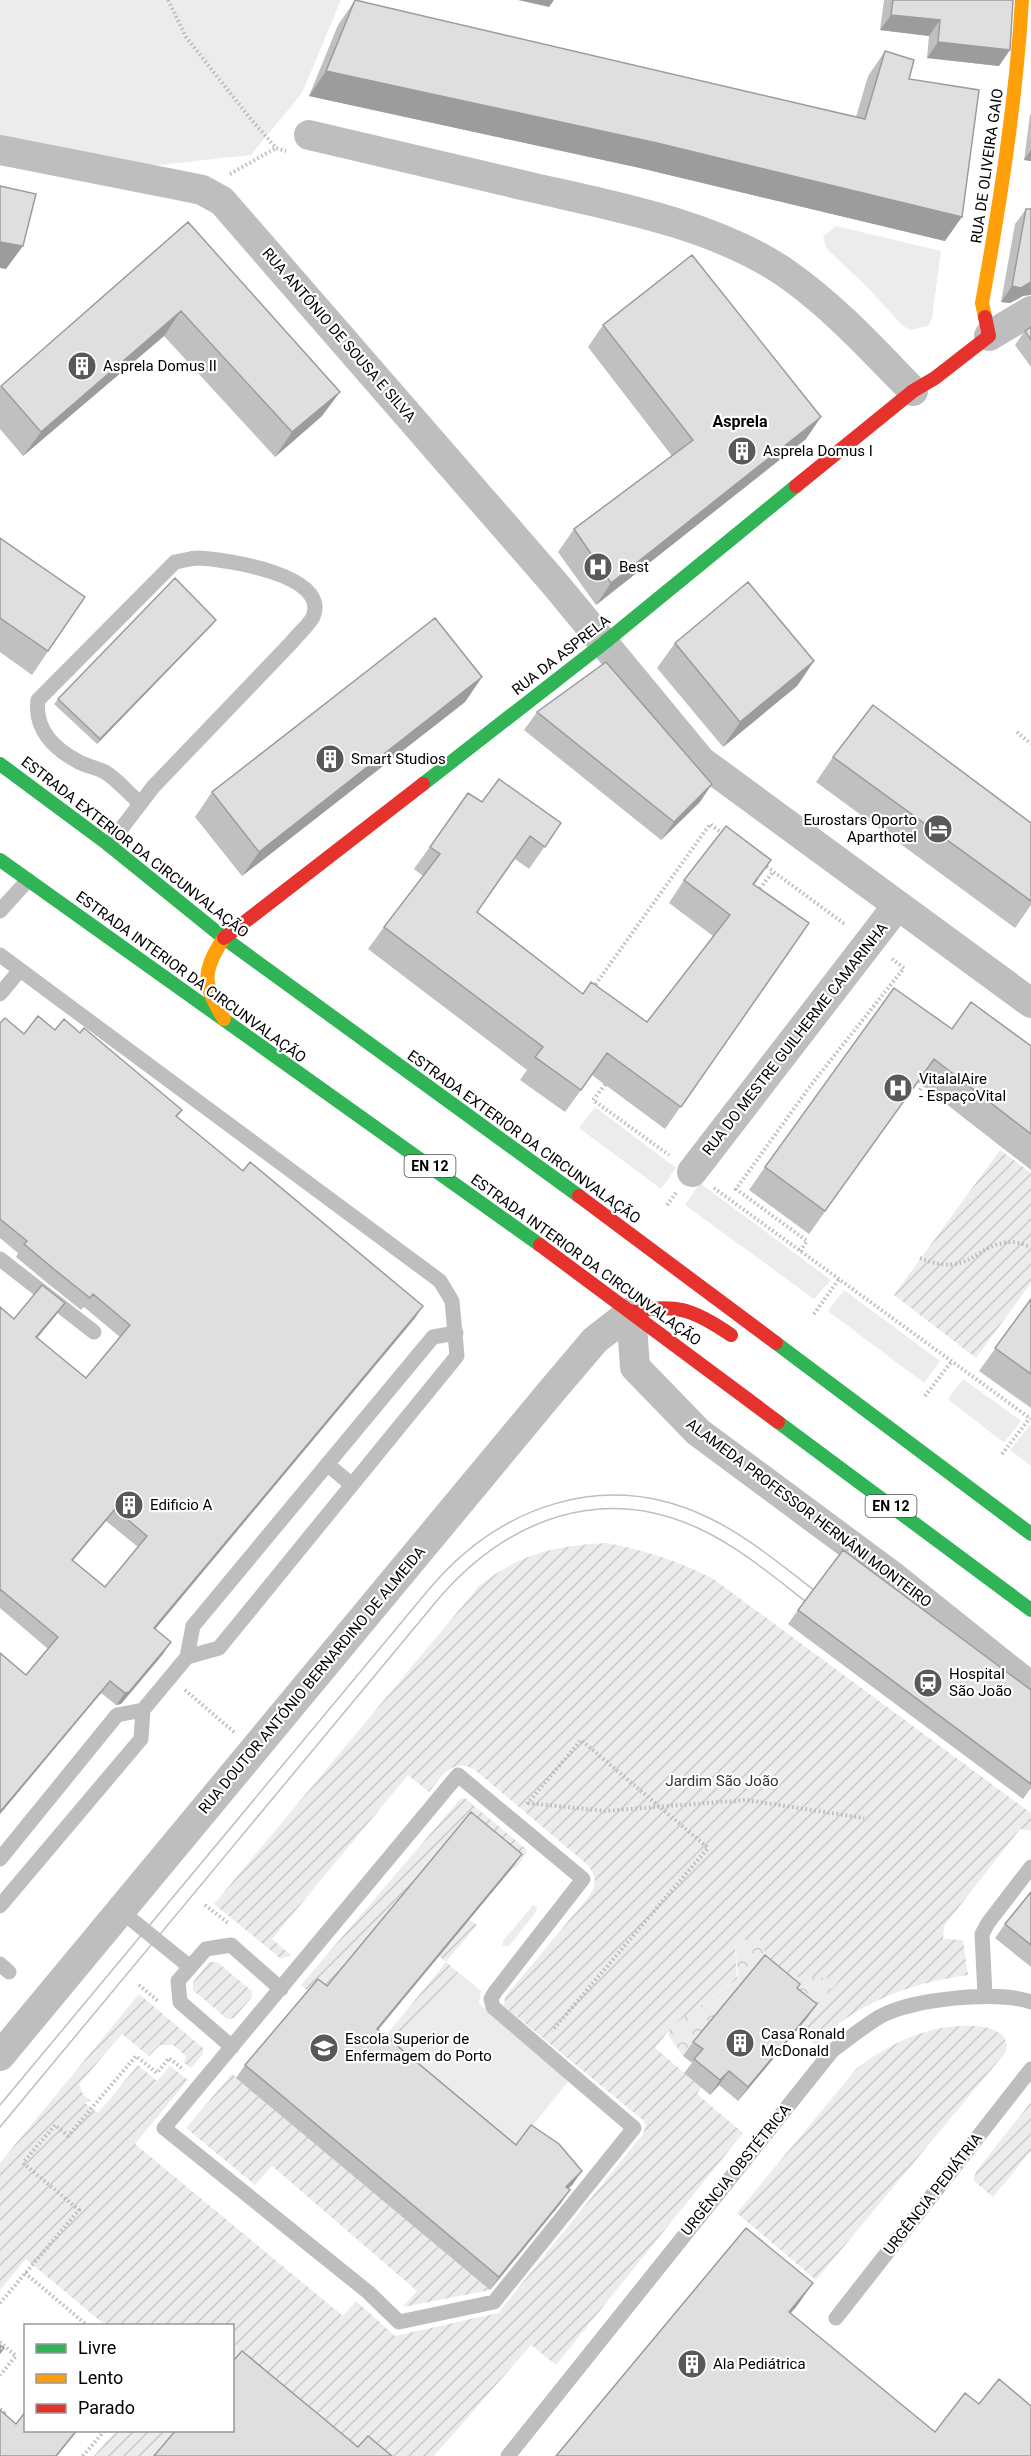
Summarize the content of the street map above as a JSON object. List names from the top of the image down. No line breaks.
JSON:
{"streets":{"main road":["RUA DE OLIVEIRA GAIO","RUA DA ASPRELA","ESTRADA EXTERIOR DA CIRCUNVALAÇÃO","ESTRADA INTERIOR DA CIRCUNVALAÇÃO","EN 12"],"street":["RUA ANTÓNIO DE SOUSA E SILVA","RUA DO MESTRE GUILHERME CAMARINHA","ALAMEDA PROFESSOR HERNÂNI MONTEIRO","RUA DOUTOR ANTÓNIO BERNARDINO DE ALMEIDA"],"lane":["URGÊNCIA OBSTÉTRICA","URGÊNCIA PEDIÁTRIA"]},"crossings":[["RUA DE OLIVEIRA GAIO","RUA DA ASPRELA"],["RUA ANTÓNIO DE SOUSA E SILVA","RUA DA ASPRELA"],["RUA ANTÓNIO DE SOUSA E SILVA","RUA DO MESTRE GUILHERME CAMARINHA"],["RUA DA ASPRELA","ESTRADA EXTERIOR DA CIRCUNVALAÇÃO"],["RUA DA ASPRELA","ESTRADA INTERIOR DA CIRCUNVALAÇÃO"],["RUA DA ASPRELA","RUA DO MESTRE GUILHERME CAMARINHA"],["ESTRADA INTERIOR DA CIRCUNVALAÇÃO","ALAMEDA PROFESSOR HERNÂNI MONTEIRO"],["ESTRADA INTERIOR DA CIRCUNVALAÇÃO","RUA DOUTOR ANTÓNIO BERNARDINO DE ALMEIDA"],["ALAMEDA PROFESSOR HERNÂNI MONTEIRO","RUA DOUTOR ANTÓNIO BERNARDINO DE ALMEIDA"]],"districts":["Asprela"],"parks":["Jardim São João"],"places":{"building":["Asprela Domus II","Asprela Domus I","Smart Studios","Edificio A","Casa Ronald McDonald","Ala Pediátrica"],"hospital":["Best","VitalalAire - EspaçoVital"],"hotel":["Eurostars Oporto Aparthotel"],"station":["Hospital São João"],"school or university":["Escola Superior de Enfermagem do Porto"]},"legend":["Livre","Lento","Parado"]}
